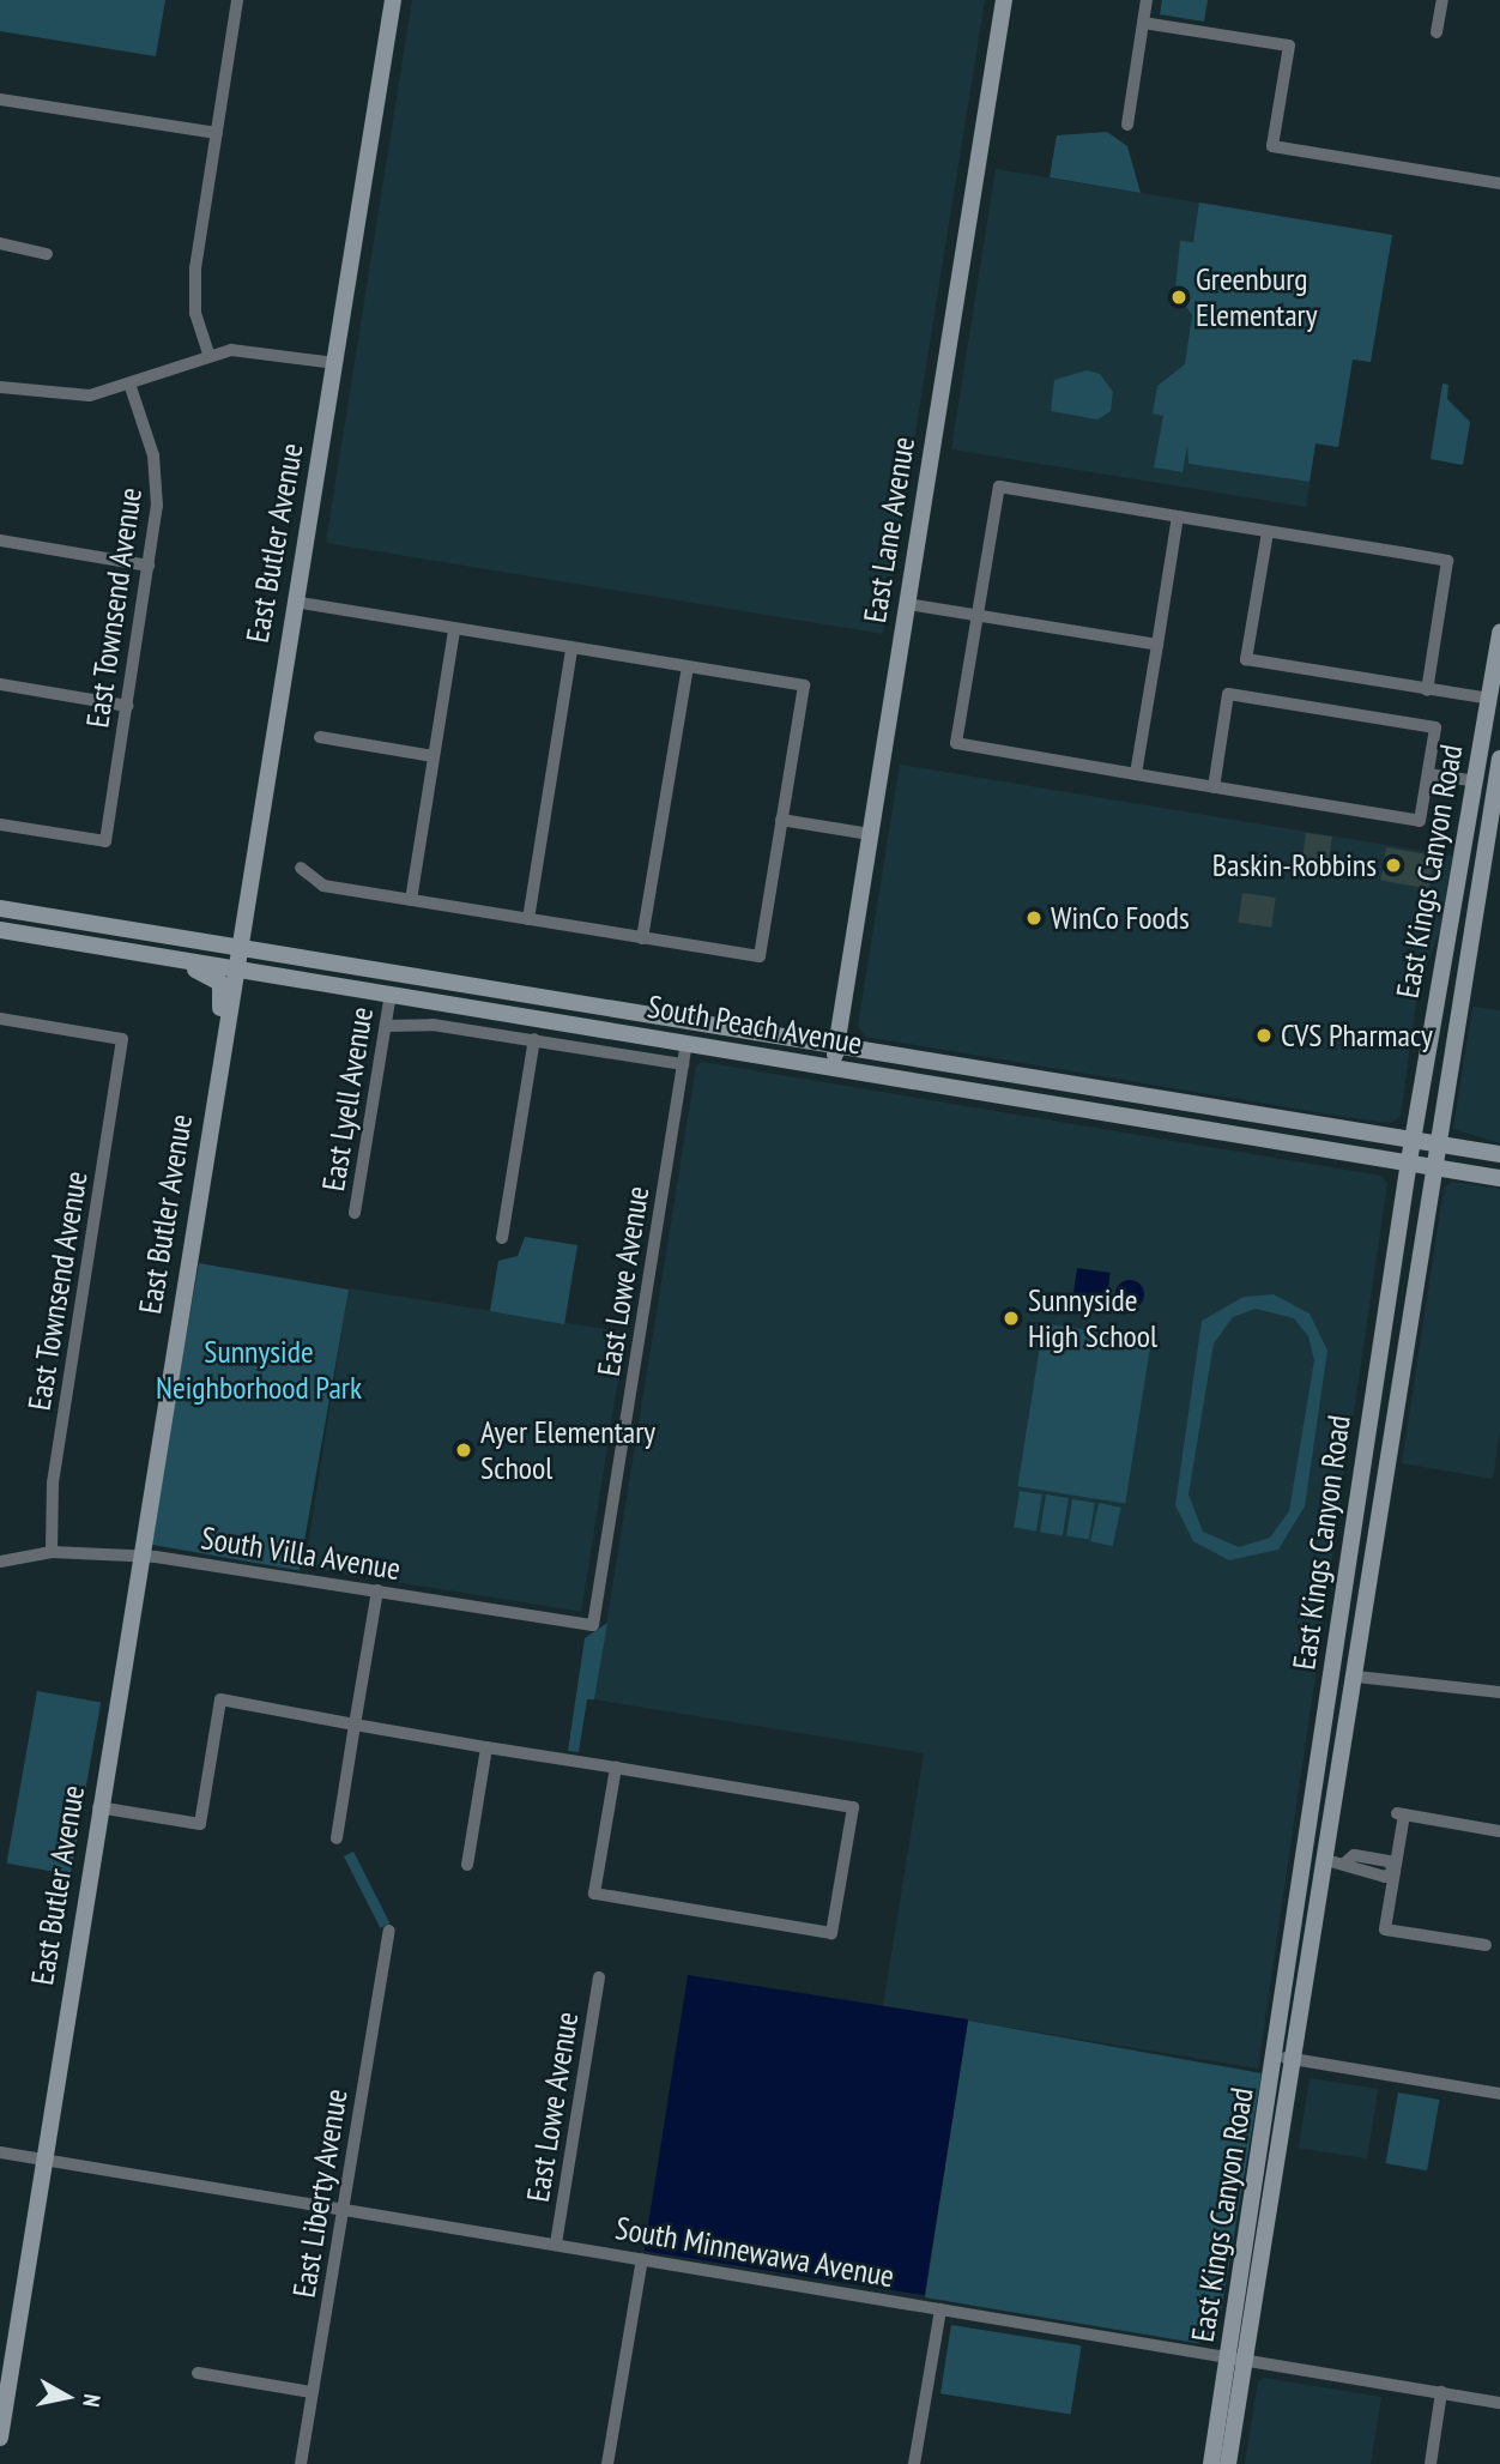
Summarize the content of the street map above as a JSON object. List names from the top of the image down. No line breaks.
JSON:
{"streets":{"main road":["East Lane Avenue","East Butler Avenue","East Kings Canyon Road","South Peach Avenue"],"street":["East Townsend Avenue","East Lyell Avenue","East Lowe Avenue","South Villa Avenue","East Liberty Avenue","South Minnewawa Avenue"]},"crossings":[["East Lane Avenue","South Peach Avenue"],["East Butler Avenue","South Peach Avenue"],["East Butler Avenue","South Villa Avenue"],["East Butler Avenue","South Minnewawa Avenue"],["East Townsend Avenue","South Villa Avenue"],["East Kings Canyon Road","South Peach Avenue"],["East Kings Canyon Road","South Minnewawa Avenue"],["South Peach Avenue","East Lyell Avenue"],["South Peach Avenue","East Lowe Avenue"],["East Lowe Avenue","South Villa Avenue"],["East Lowe Avenue","South Minnewawa Avenue"],["East Liberty Avenue","South Minnewawa Avenue"]],"parks":["Sunnyside Neighborhood Park"],"places":["Greenburg Elementary","Baskin-Robbins","WinCo Foods","CVS Pharmacy","Sunnyside High School","Ayer Elementary School"],"north":"right"}
